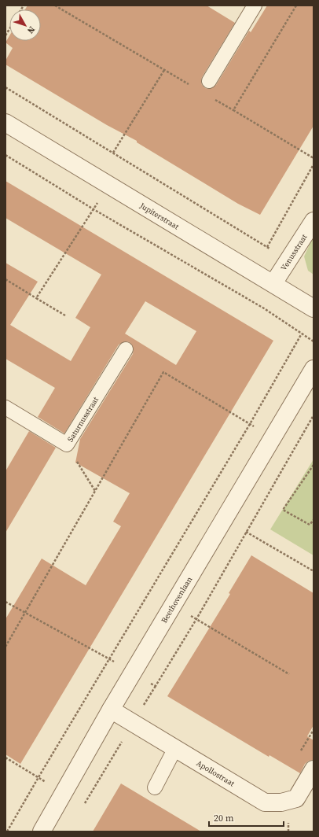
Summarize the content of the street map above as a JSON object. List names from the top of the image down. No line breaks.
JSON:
{"streets":{"street":["Jupiterstraat","Venusstraat","Beethovenlaan","Apollostraat"],"lane":["Saturnusstraat"]},"crossings":[["Jupiterstraat","Venusstraat"],["Beethovenlaan","Apollostraat"]],"scale_bar":"20 m","north":"bottom right"}
